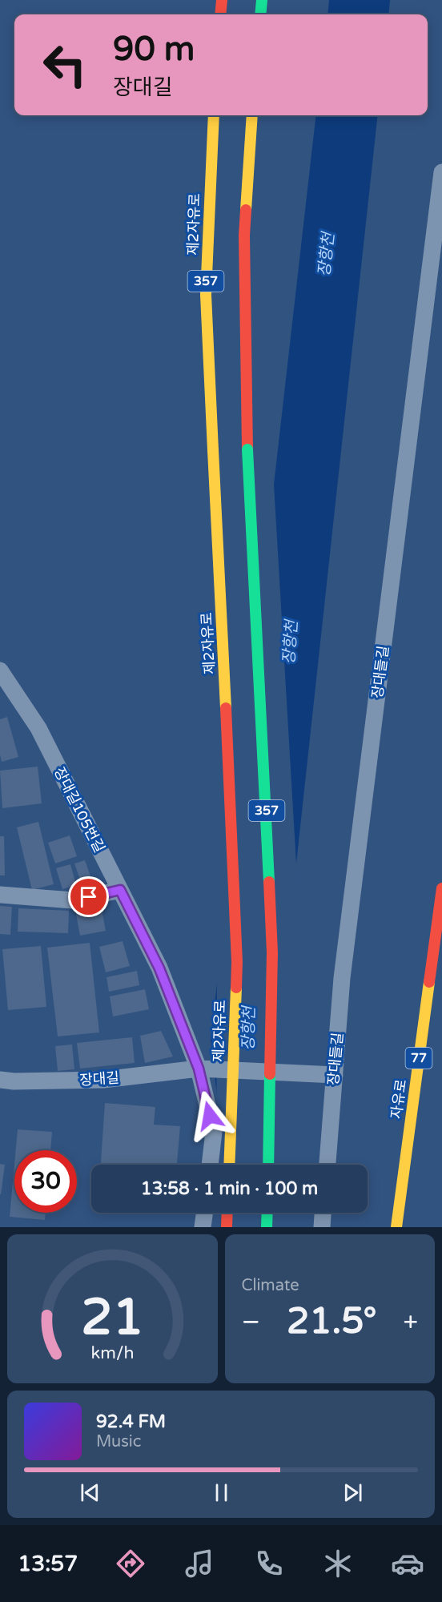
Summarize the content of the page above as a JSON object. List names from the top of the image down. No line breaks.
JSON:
{"streets":{"highway":["제2자유로","357","77","자유로"],"street":["장대들길","장대길105번길","장대길"]},"crossings":[["장대들길","장대길"],["장대길105번길","장대길"]],"water":["장항천"],"page":{"turn":["90 m","장대길"],"limit":"30","trip":"13:58 · 1 min · 100 m","tile":"Climate","heat":["−","21.5°","+"],"song":["92.4 FM","Music"],"tabs":"13:57","gauge":["21","km/h"]}}
